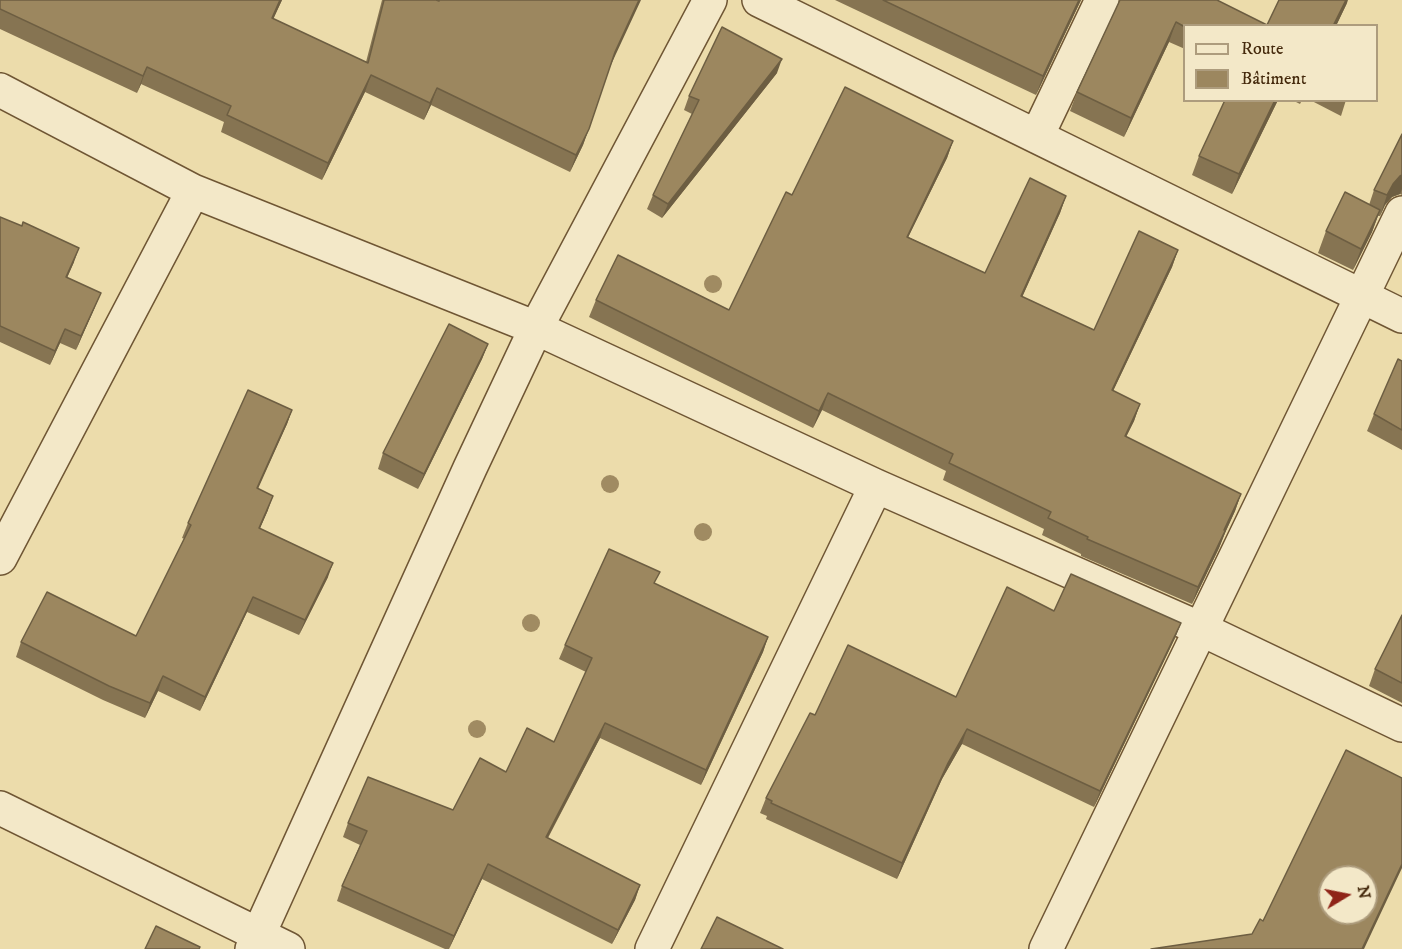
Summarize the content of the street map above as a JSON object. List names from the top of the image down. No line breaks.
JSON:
{"legend":["Route","Bâtiment"],"north":"right"}
